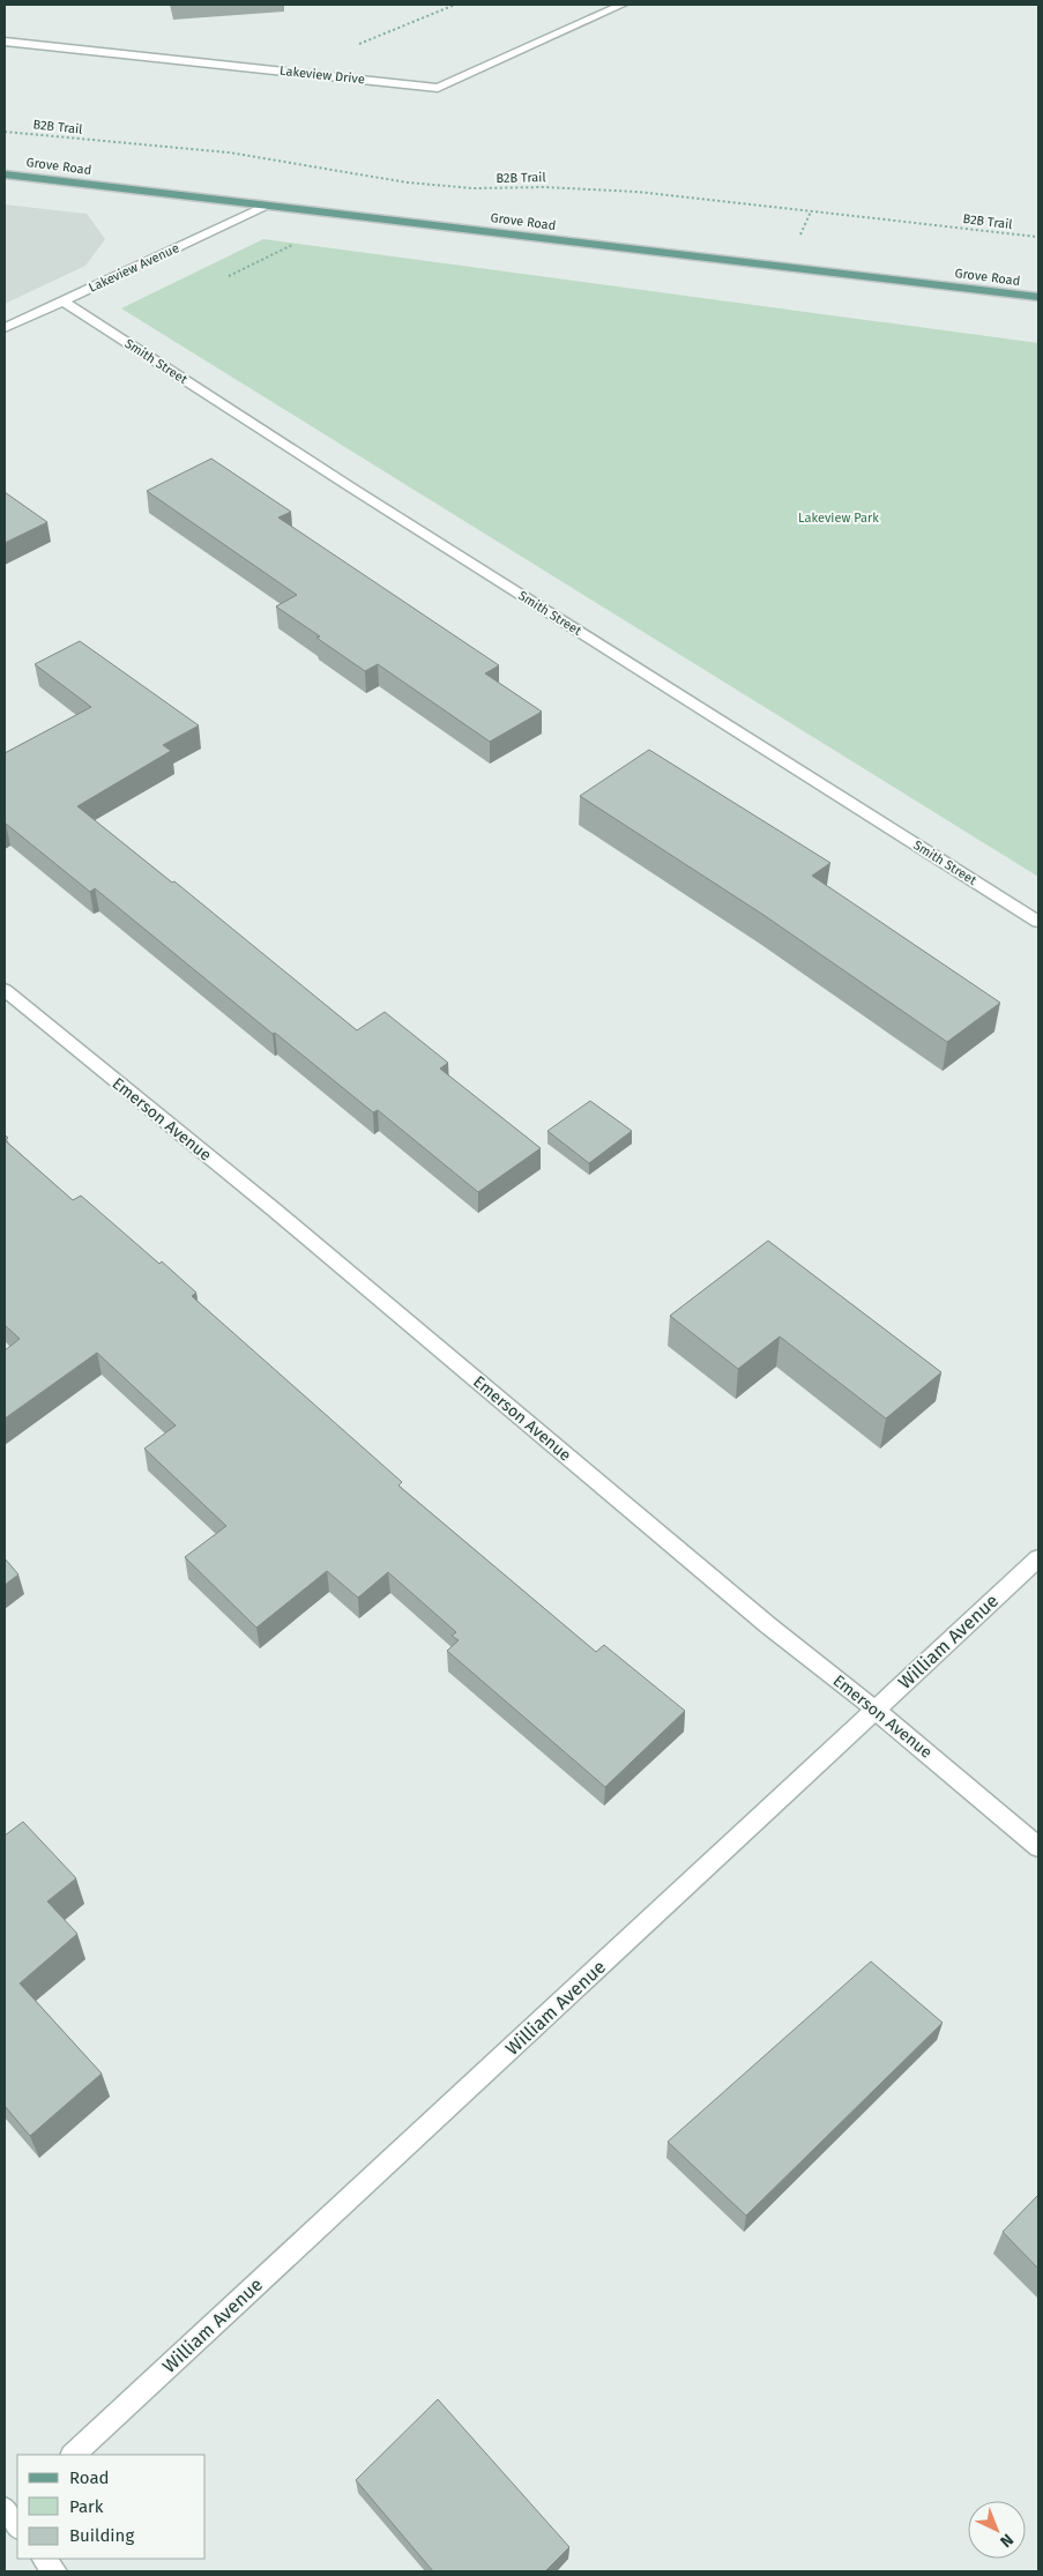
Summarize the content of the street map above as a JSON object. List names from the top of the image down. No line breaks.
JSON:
{"streets":{"main road":["Grove Road"],"street":["Lakeview Drive","Lakeview Avenue","Smith Street","Emerson Avenue","William Avenue"],"path":["B2B Trail"]},"crossings":[["Grove Road","Lakeview Avenue"],["Lakeview Avenue","Smith Street"],["Emerson Avenue","William Avenue"]],"parks":["Lakeview Park"],"legend":["Road","Park","Building"],"north":"bottom right"}
